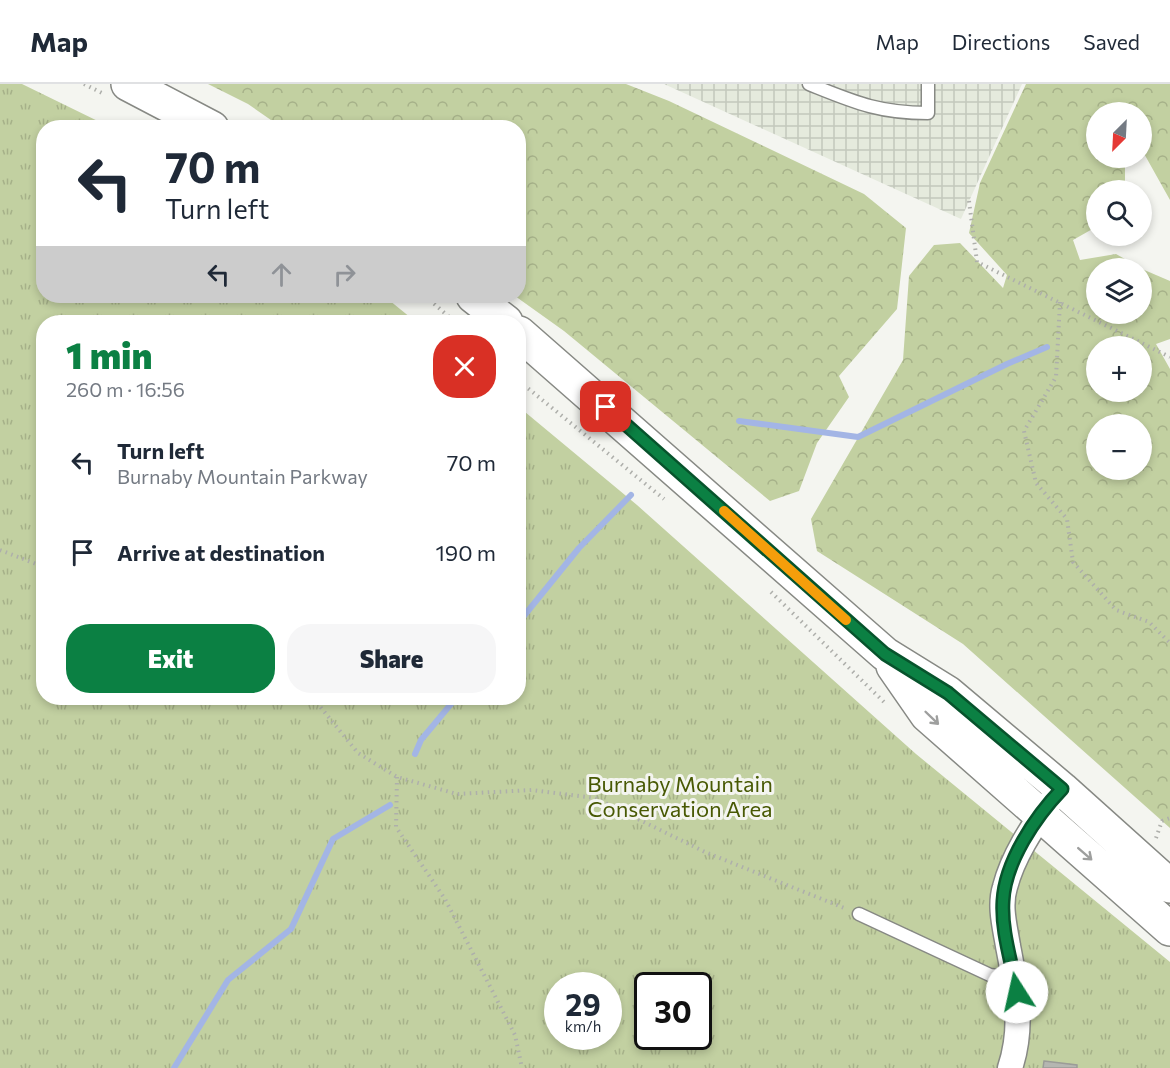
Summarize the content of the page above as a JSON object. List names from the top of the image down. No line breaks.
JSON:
{"parks":["Burnaby Mountain Conservation Area"],"north":"bottom left","page":{"header":"Map","nav":["Map","Directions","Saved"],"map_buttons":["+","−"],"turn":["70 m","Turn left"],"heading":["1 min","260 m · 16:56"],"list":[{"name":"Turn left","note":"Burnaby Mountain Parkway","value":"70 m"},{"name":"Arrive at destination","value":"190 m"}],"buttons":["Exit","Share"],"speed":"29 km/h","limit":"30"}}
